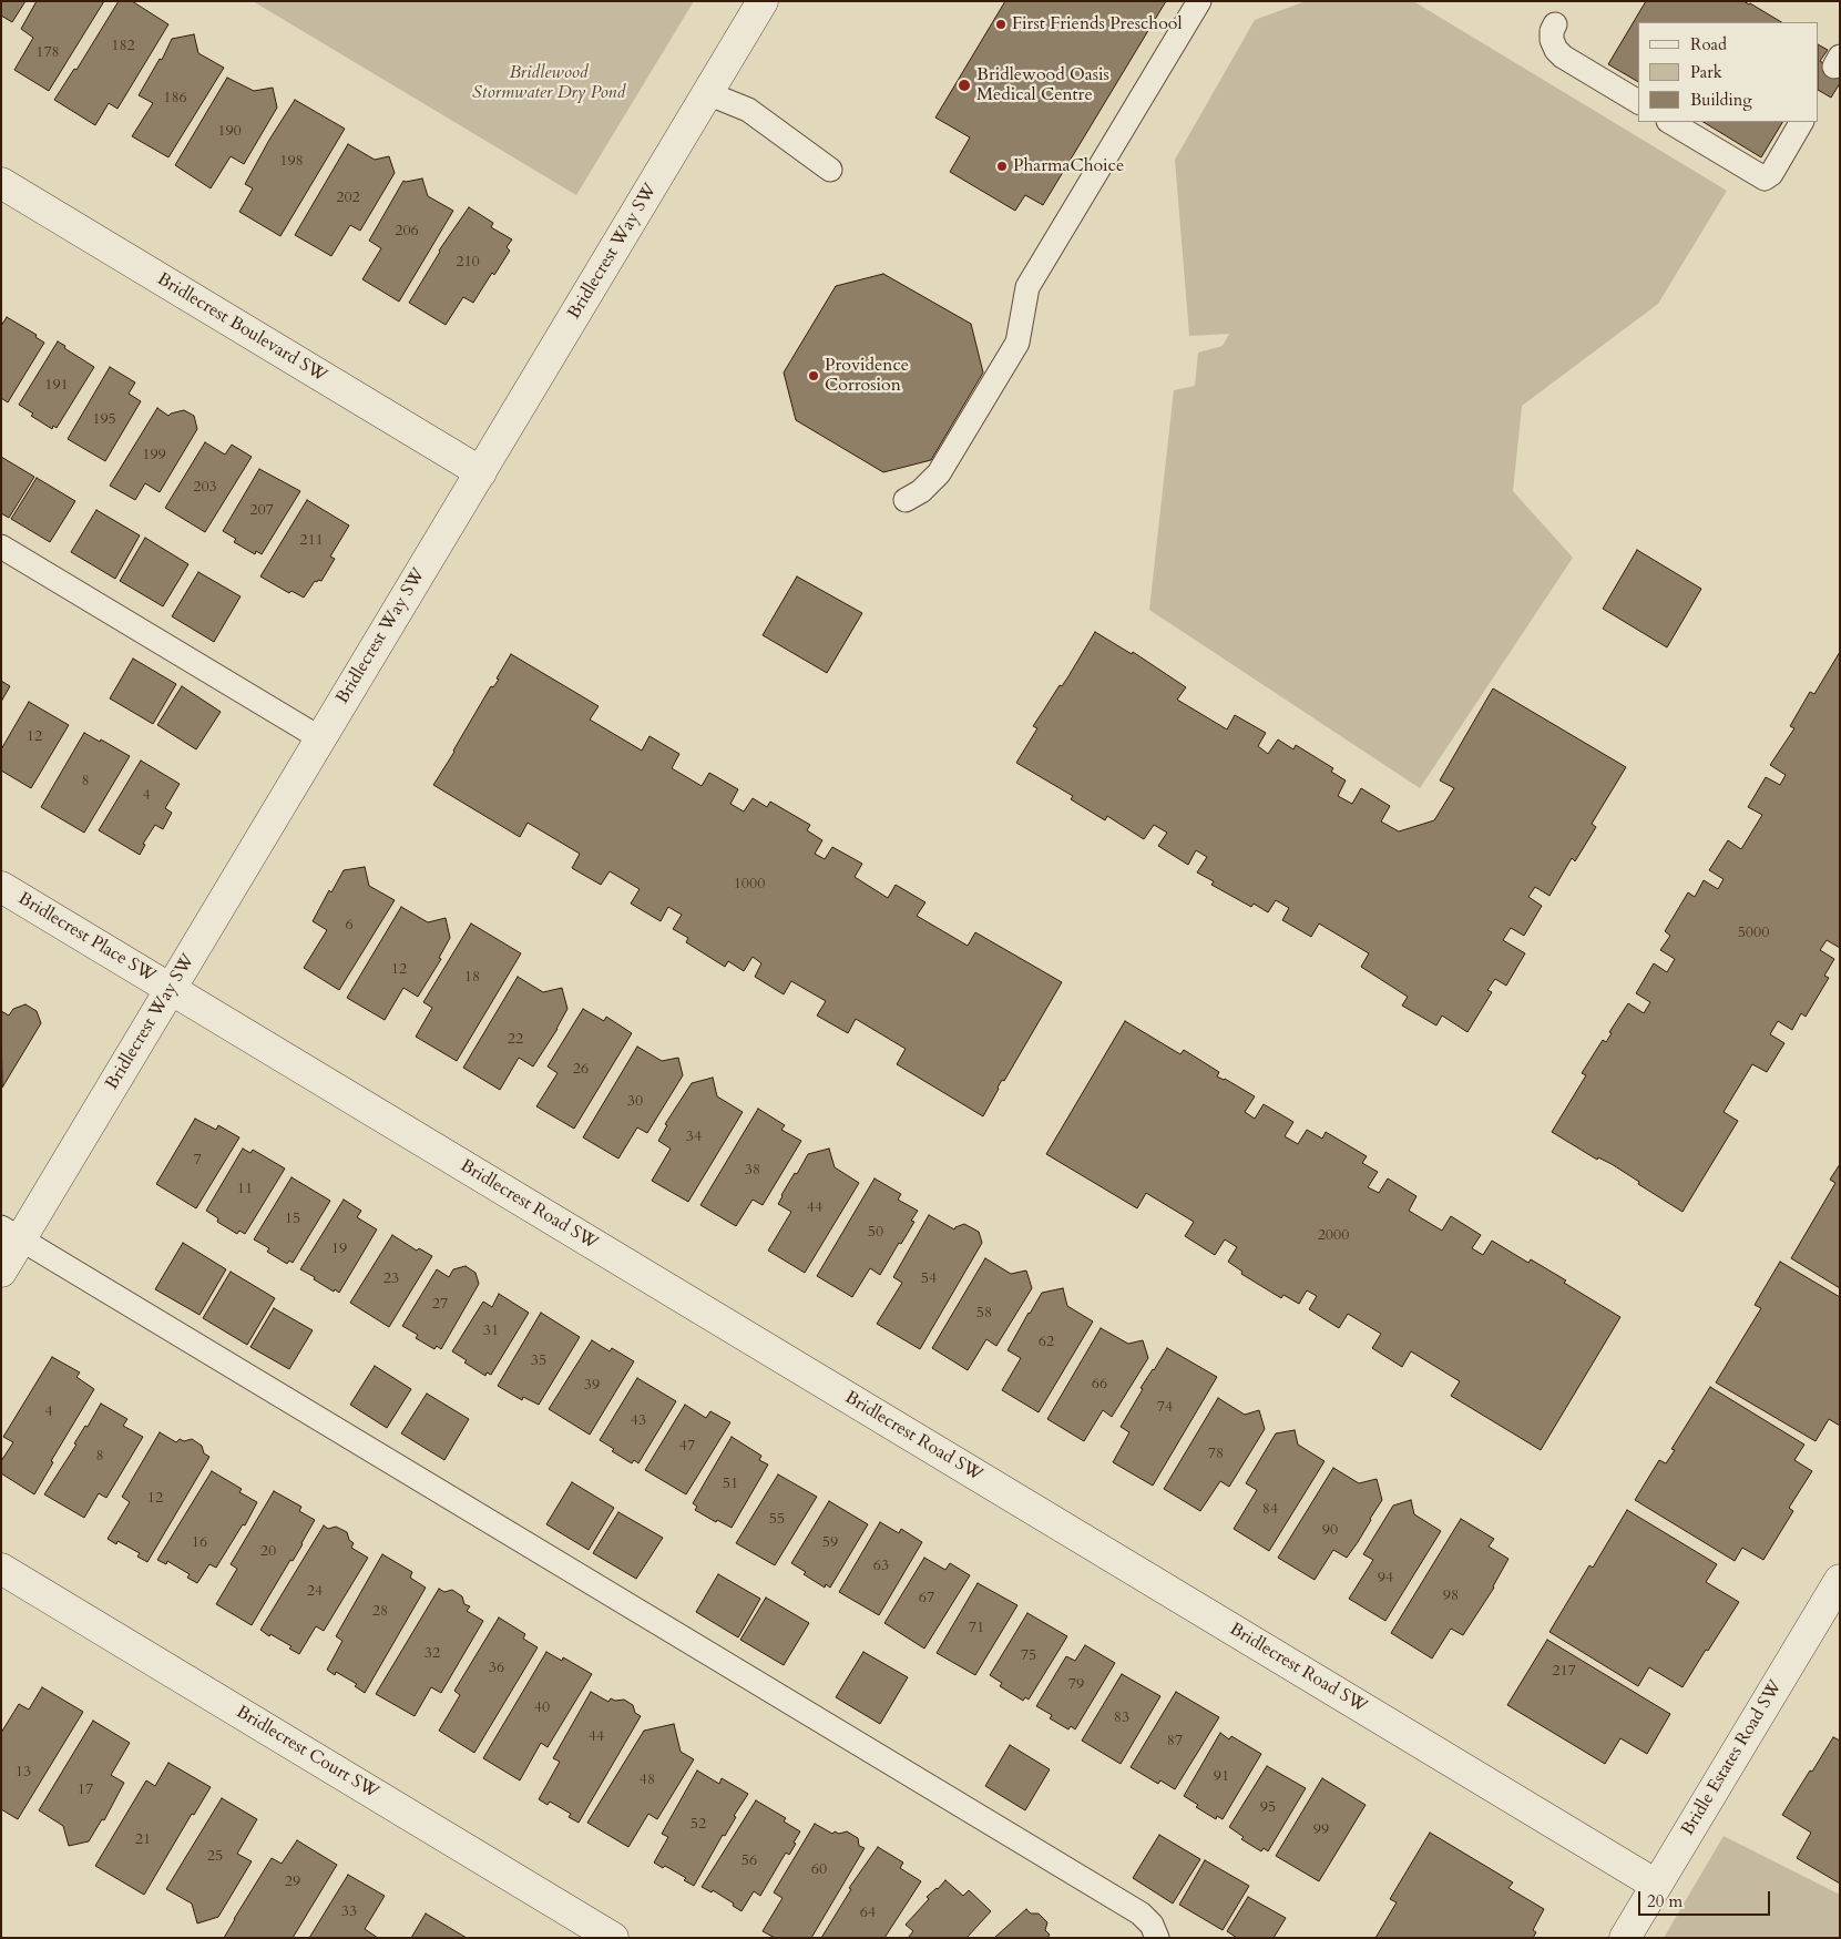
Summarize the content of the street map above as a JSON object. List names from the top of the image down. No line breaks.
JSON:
{"streets":{"street":["Bridlecrest Way SW","Bridlecrest Boulevard SW","Bridlecrest Place SW","Bridlecrest Road SW","Bridlecrest Court SW","Bridle Estates Road SW"]},"crossings":[["Bridlecrest Way SW","Bridlecrest Boulevard SW"],["Bridlecrest Way SW","Bridlecrest Place SW"],["Bridlecrest Way SW","Bridlecrest Road SW"],["Bridlecrest Place SW","Bridlecrest Road SW"],["Bridlecrest Road SW","Bridle Estates Road SW"]],"parks":["Bridlewood Stormwater Dry Pond"],"places":["First Friends Preschool","Bridlewood Oasis Medical Centre","PharmaChoice","Providence Corrosion"],"house_numbers":["182","178","186","190","198","202","206","210","191","195","199","203","207","211","12","8","4","1000","6","5000","12","18","22","26","30","34","7","38","11","44","15","50","2000","19","23","54","27","58","31","62","35","66","39","74","4","43","47","78","8","51","12","84","55","90","16","59","20","63","94","24","98","67","28","71","32","75","36","217","79","40","83","44","87","13","91","48","17","95","52","99","21","25","56","60","29","33","64"],"legend":["Road","Park","Building"],"scale_bar":"20 m"}
